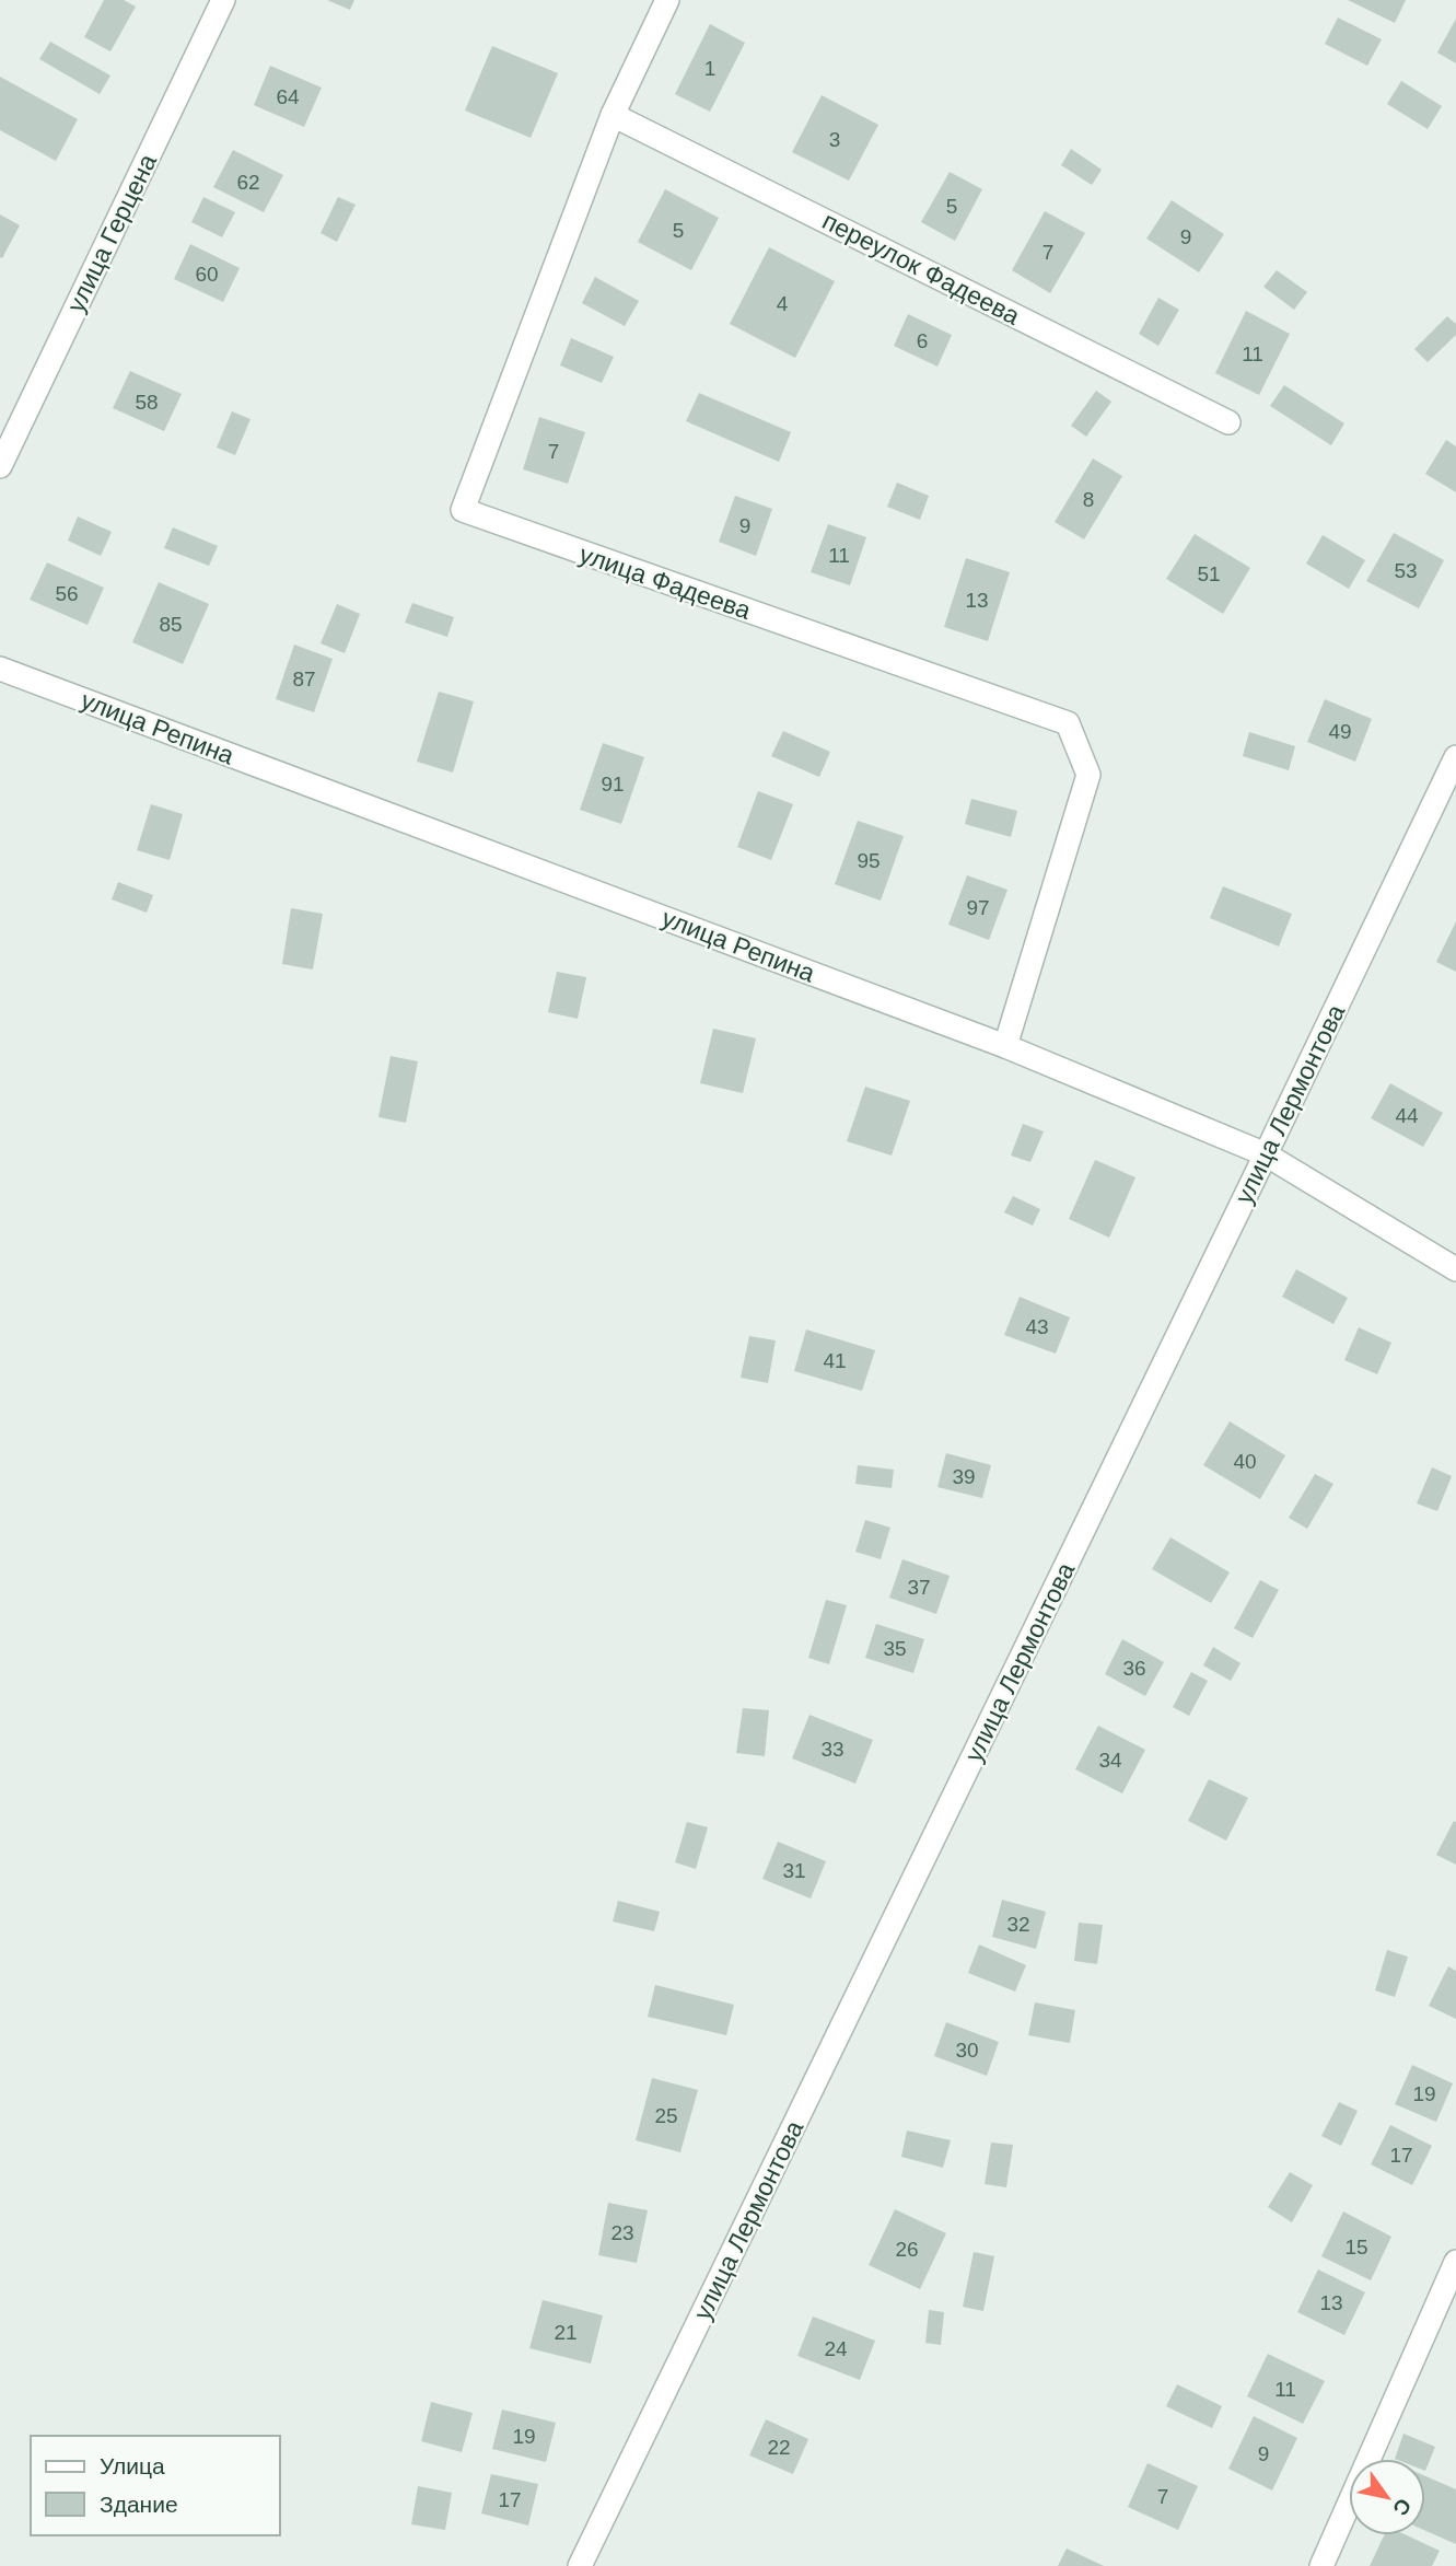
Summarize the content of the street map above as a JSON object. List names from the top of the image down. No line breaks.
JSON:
{"streets":{"street":["улица Герцена","переулок Фадеева","улица Фадеева","улица Репина","улица Лермонтова"]},"crossings":[["переулок Фадеева","улица Фадеева"],["улица Фадеева","улица Репина"],["улица Репина","улица Лермонтова"]],"house_numbers":["1","64","3","62","5","5","9","7","60","4","6","11","58","7","8","9","11","53","51","56","13","85","87","49","91","95","97","44","43","41","40","39","37","35","36","33","34","31","32","30","19","25","17","23","15","26","13","21","24","11","19","22","9","7","17"],"legend":["Улица","Здание"],"north":"bottom right"}
